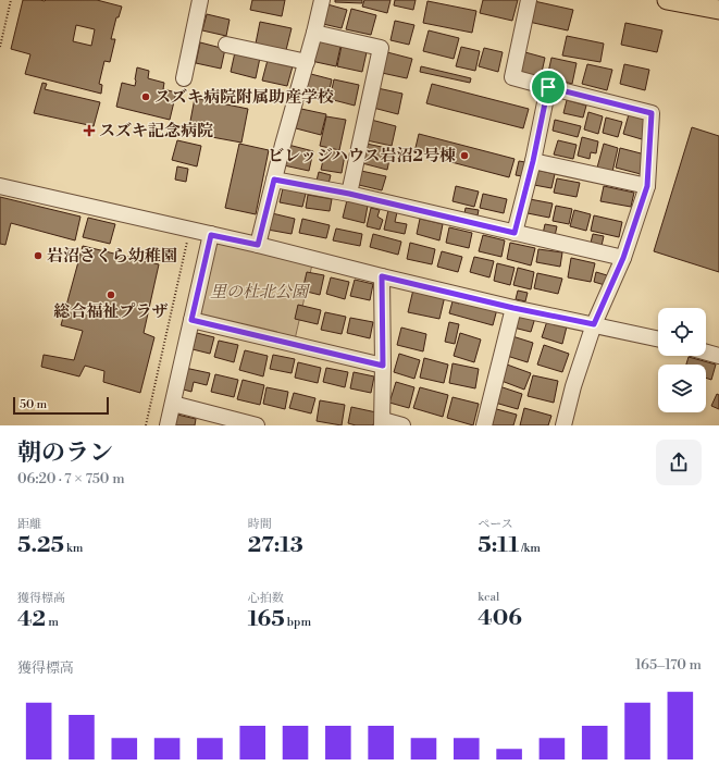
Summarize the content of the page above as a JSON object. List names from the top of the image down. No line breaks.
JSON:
{"parks":["里の杜北公園"],"places":{"other":["スズキ病院附属助産学校","ビレッジハウス岩沼2号棟","岩沼さくら幼稚園","総合福祉プラザ"],"health":["スズキ記念病院"]},"scale_bar":"50 m","page":{"scale":"50 m","heading":["朝のラン","06:20 · 7 × 750 m"],"stats":[["距離","5.25 km"],["時間","27:13"],["ペース","5:11 /km"],["獲得標高","42 m"],["心拍数","165 bpm"],["kcal","406"]],"chart":["獲得標高","165–170 m"]}}
